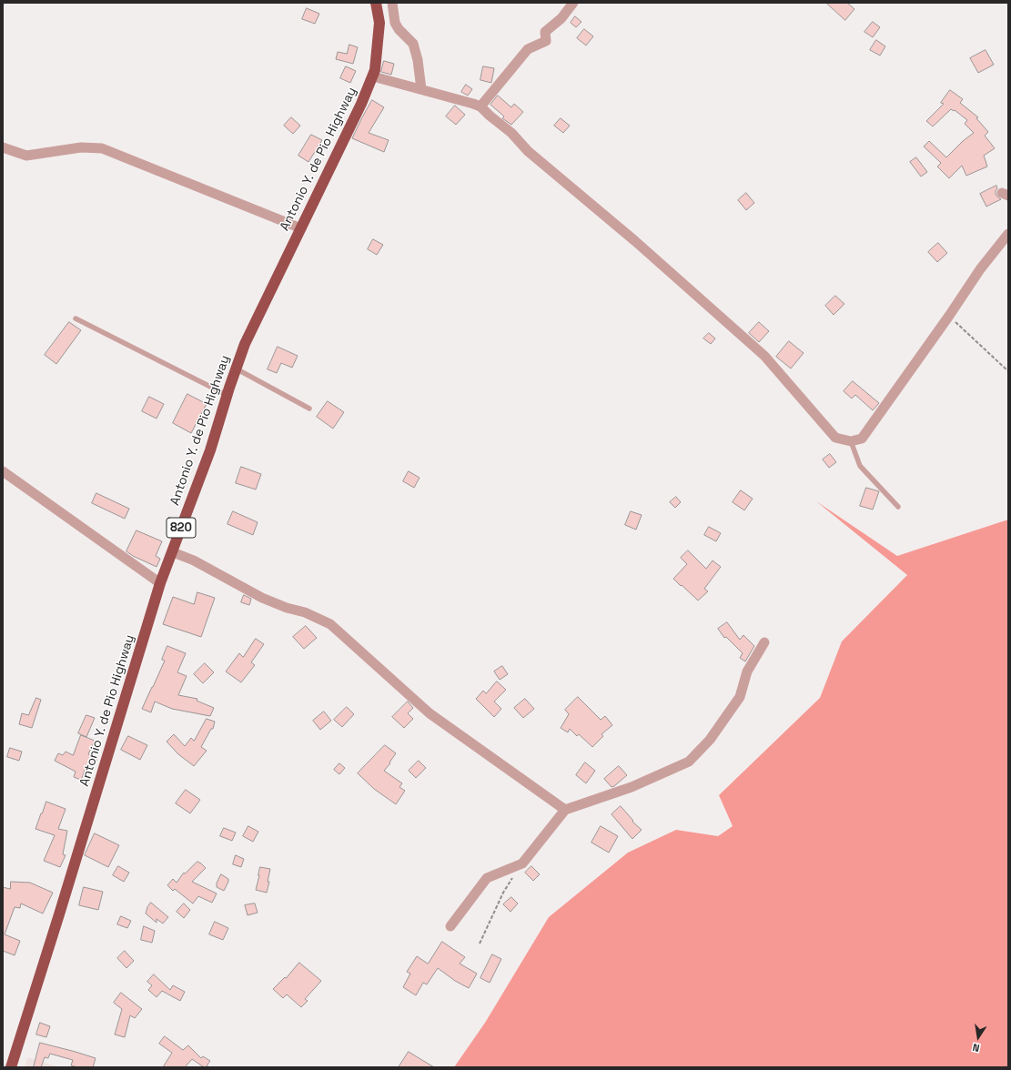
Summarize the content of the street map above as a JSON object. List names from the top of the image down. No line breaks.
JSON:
{"streets":{"highway":["Antonio Y. de Pio Highway","820"]},"north":"bottom"}
